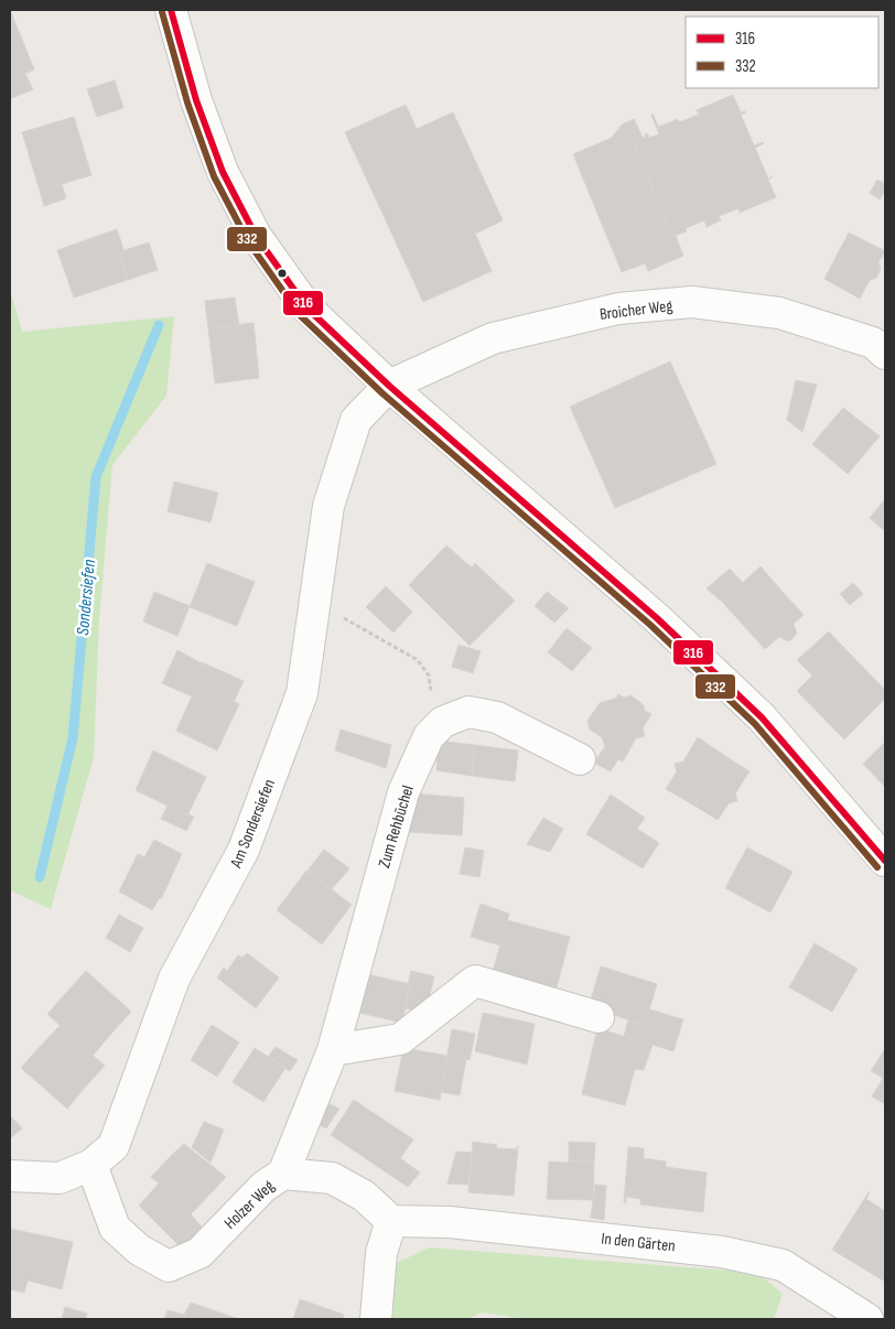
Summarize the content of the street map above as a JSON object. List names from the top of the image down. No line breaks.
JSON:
{"streets":{"street":["Broicher Weg","Am Sondersiefen","Zum Rehbüchel","Holzer Weg","In den Gärten"]},"crossings":[["Broicher Weg","Am Sondersiefen"],["Am Sondersiefen","Holzer Weg"],["Zum Rehbüchel","Holzer Weg"],["Holzer Weg","In den Gärten"]],"water":["Sondersiefen"],"lines":["transit line 316","transit line 332"],"legend":["316","332"]}
